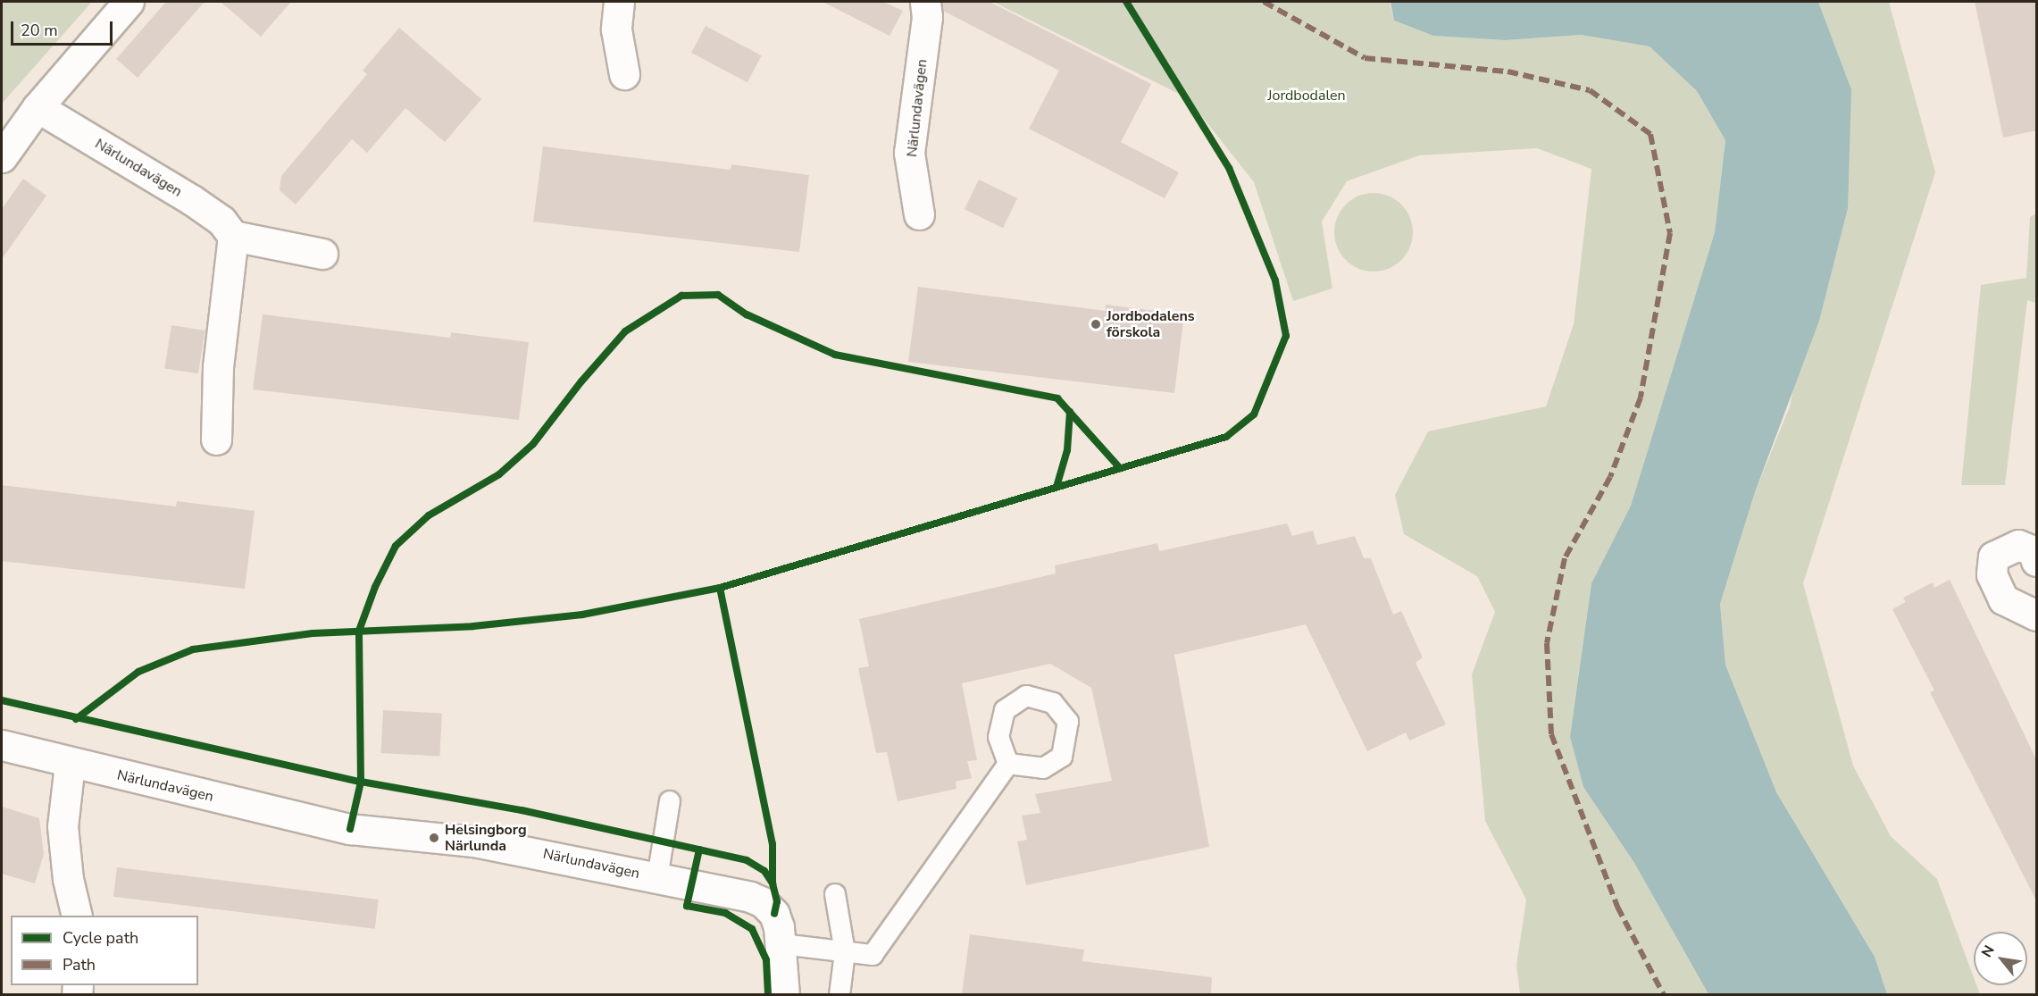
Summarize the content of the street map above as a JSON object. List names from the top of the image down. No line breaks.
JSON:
{"streets":{"street":["Närlundavägen"]},"parks":["Jordbodalen"],"places":["Jordbodalens förskola","Helsingborg Närlunda"],"legend":["Cycle path","Path"],"scale_bar":"20 m","north":"top left"}
